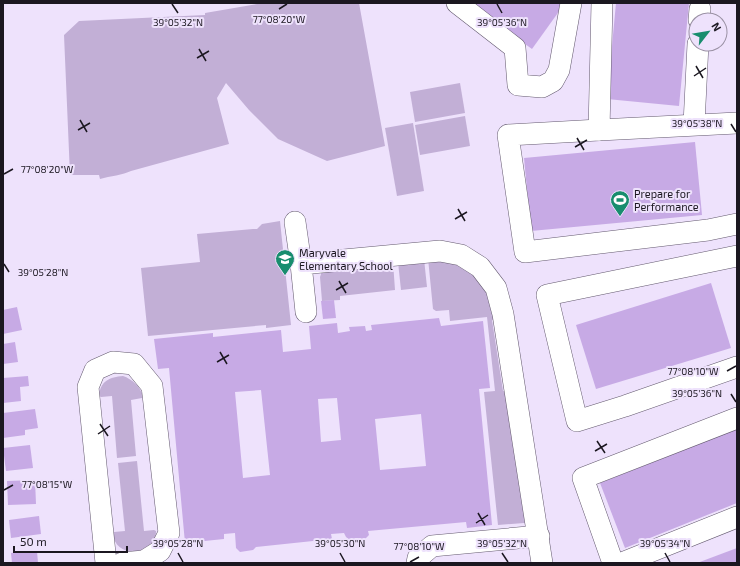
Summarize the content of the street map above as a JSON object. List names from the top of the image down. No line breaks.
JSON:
{"places":{"sports":["Prepare for Performance"],"school or university":["Maryvale Elementary School"]},"scale_bar":"50 m","north":"top right","coordinates":["77°08'20\"W","39°05'32\"N","39°05'36\"N","39°05'38\"N","39°05'28\"N","77°08'10\"W","77°08'15\"W","39°05'30\"N","39°05'34\"N"]}
